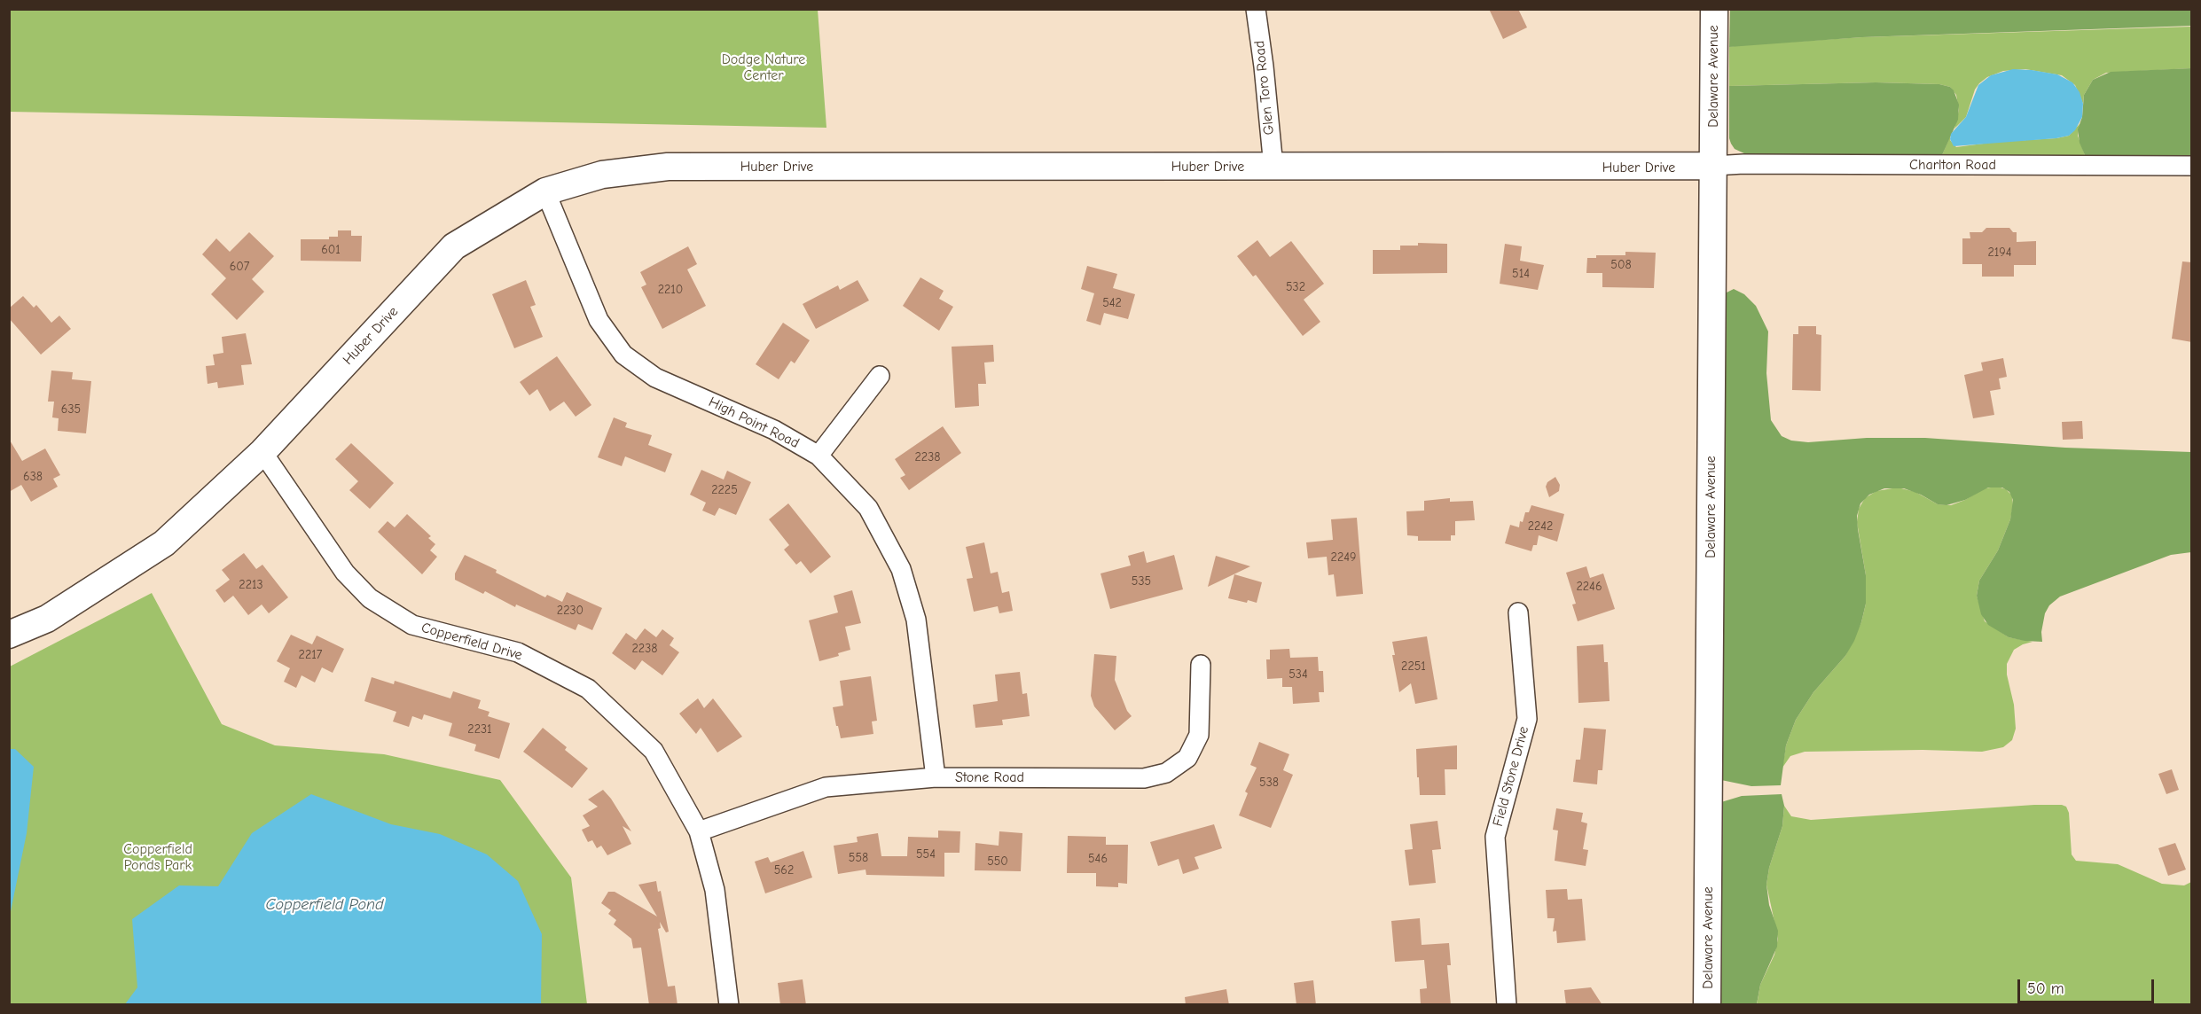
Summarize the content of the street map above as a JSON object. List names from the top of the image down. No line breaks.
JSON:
{"streets":{"street":["Delaware Avenue","Glen Toro Road","Charlton Road","Huber Drive","High Point Road","Copperfield Drive","Field Stone Drive","Stone Road"]},"crossings":[["Delaware Avenue","Charlton Road"],["Delaware Avenue","Huber Drive"],["Glen Toro Road","Huber Drive"],["Charlton Road","Huber Drive"],["Huber Drive","High Point Road"],["Huber Drive","Copperfield Drive"],["High Point Road","Stone Road"],["Copperfield Drive","Stone Road"]],"water":["Copperfield Pond"],"parks":["Dodge Nature Center","Copperfield Ponds Park"],"house_numbers":["601","2194","508","607","514","532","2210","542","635","2238","638","2225","2242","2249","535","2213","2246","2230","2238","2217","2251","534","2231","538","554","558","546","550","562"],"scale_bar":"50 m"}
